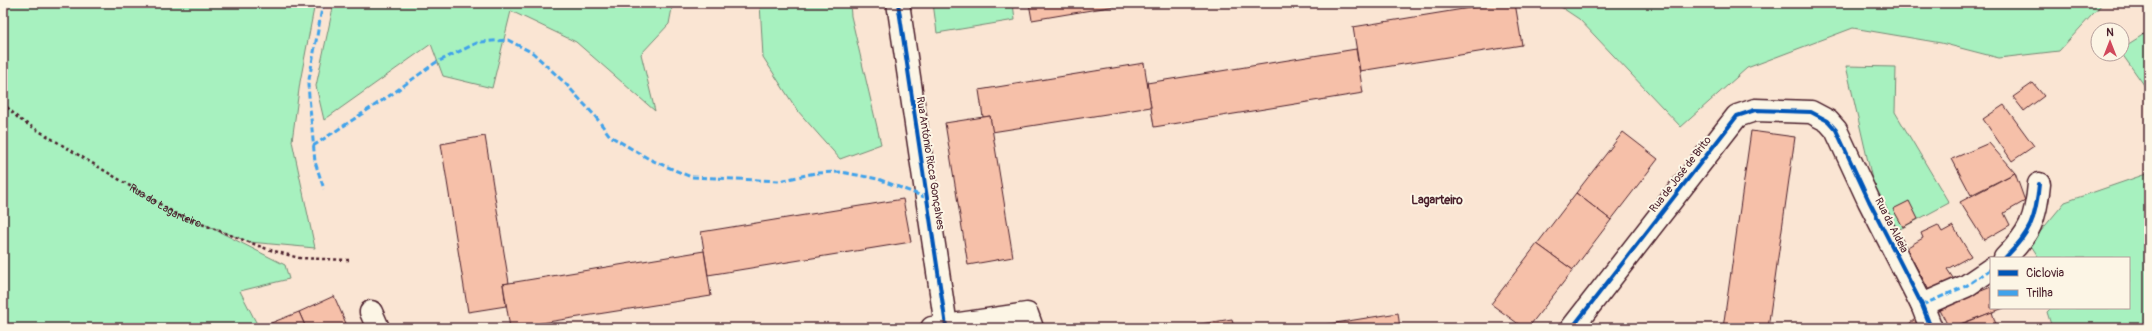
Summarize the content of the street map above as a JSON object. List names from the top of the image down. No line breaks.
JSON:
{"streets":{"street":["Rua António Ricca Gonçalves","Rua de José de Brito","Rua da Aldeia"],"path":["Rua do Lagarteiro"]},"crossings":[["Rua de José de Brito","Rua da Aldeia"]],"districts":["Lagarteiro"],"legend":["Ciclovia","Trilha"],"north":"top"}
